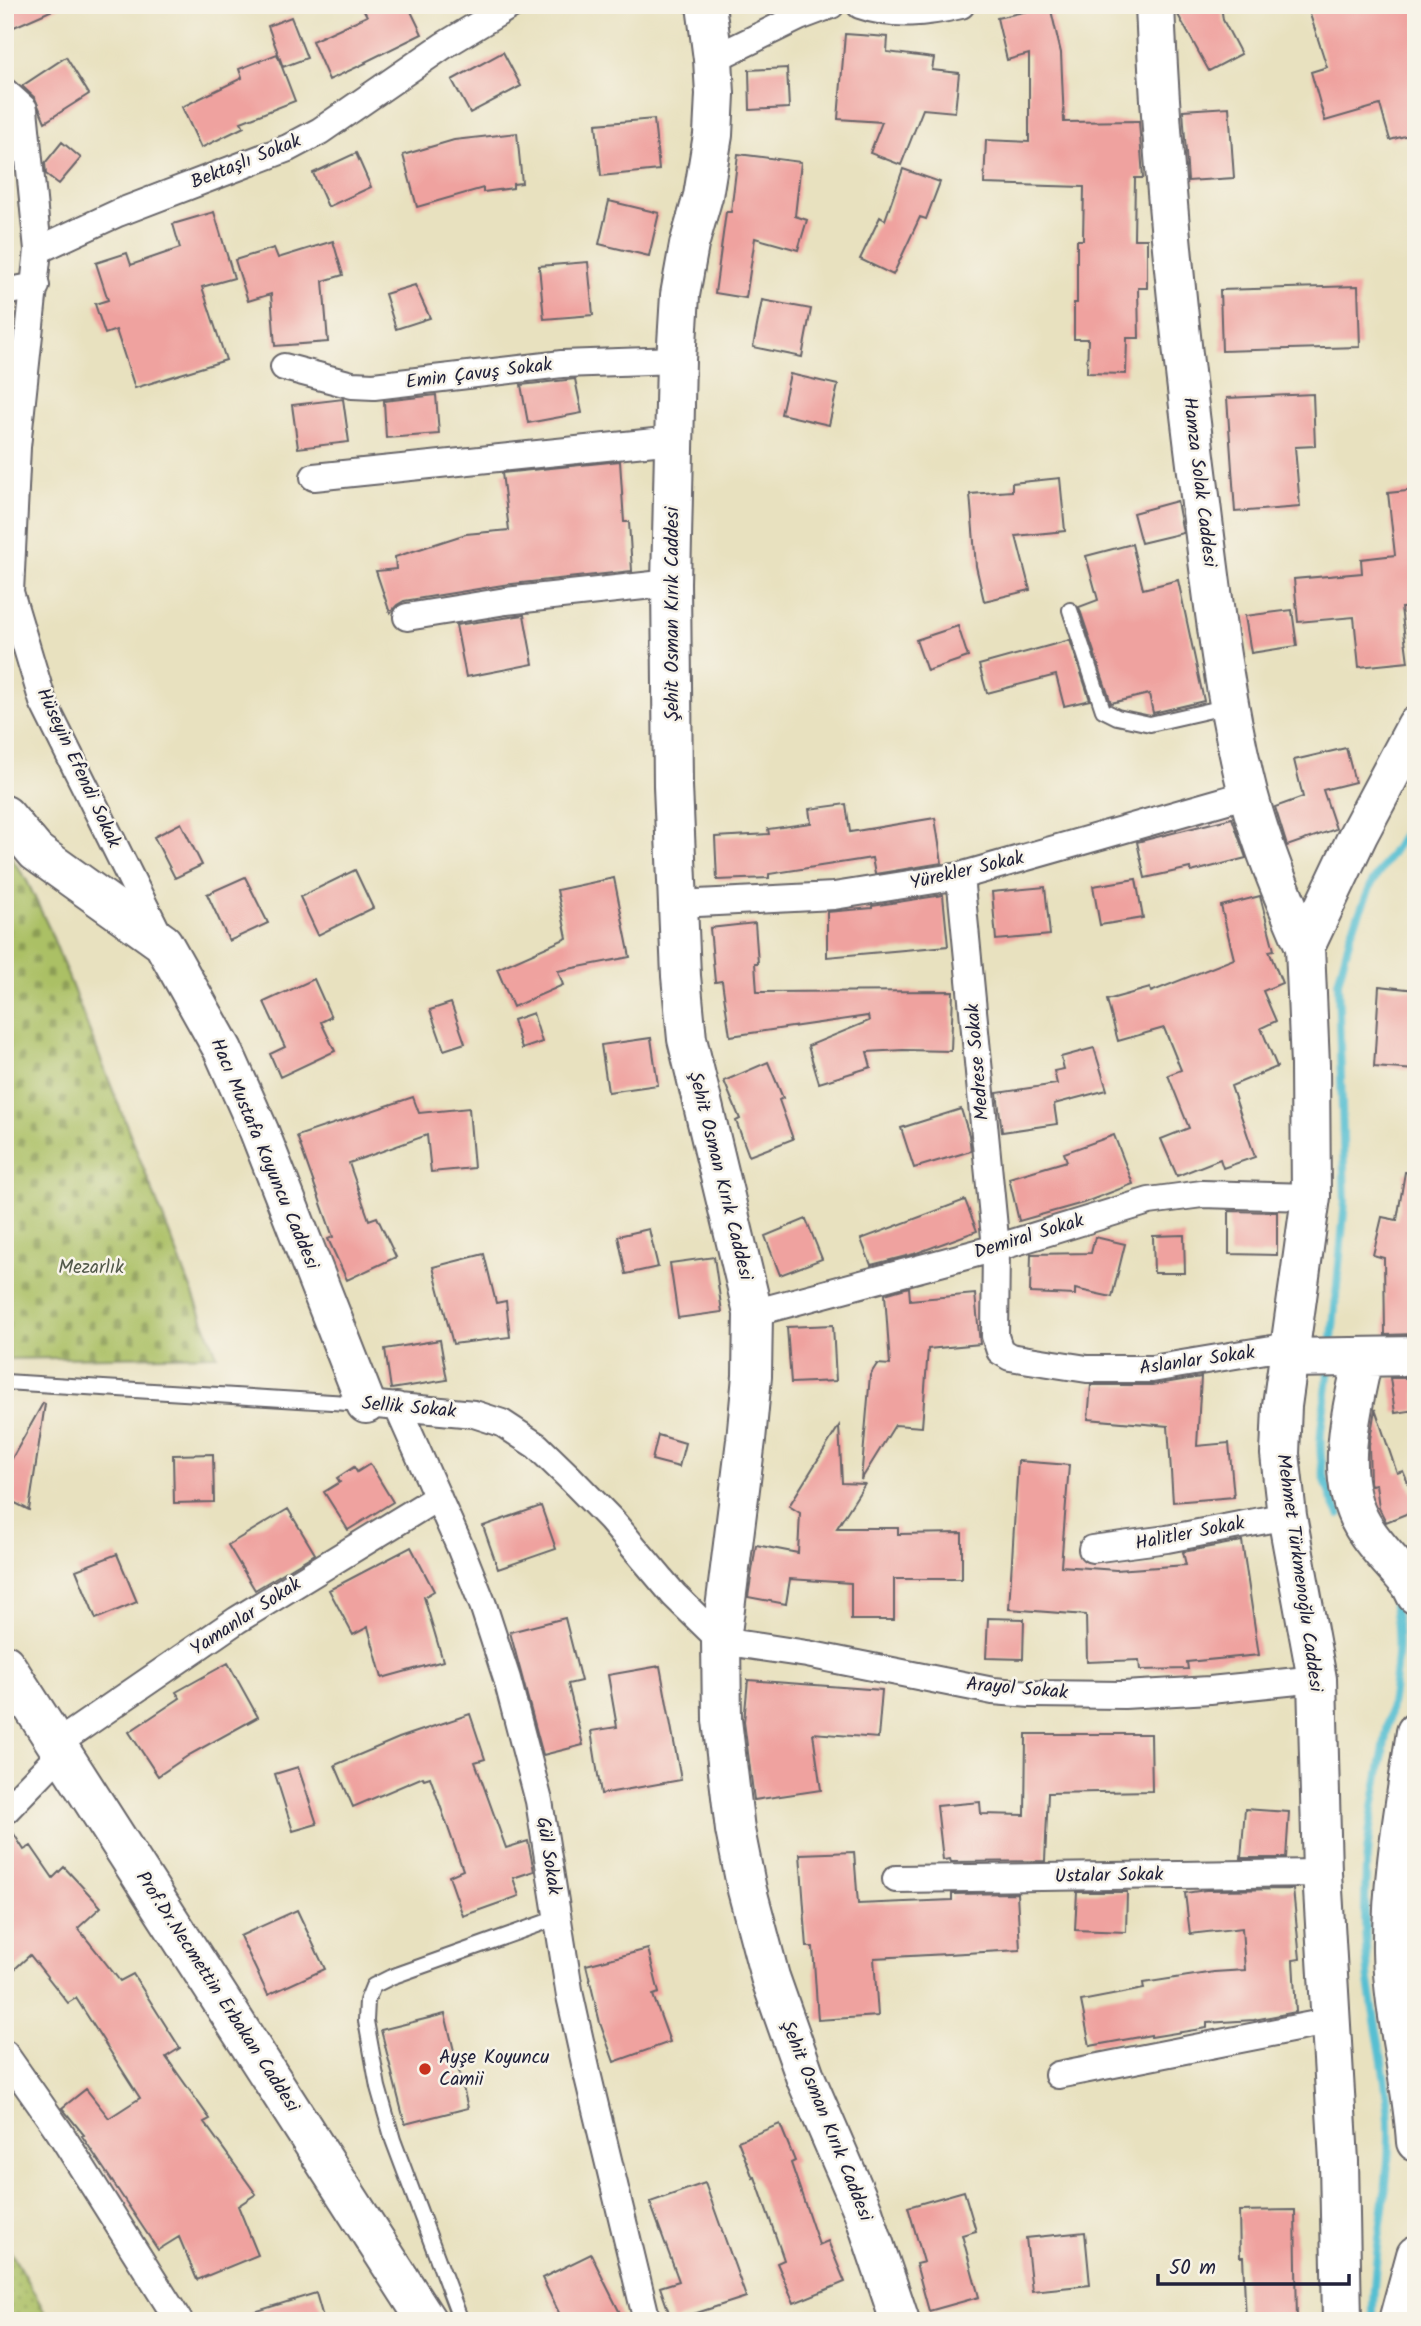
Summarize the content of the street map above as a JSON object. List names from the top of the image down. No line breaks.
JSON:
{"streets":{"street":["Bektaşlı Sokak","Emin Çavuş Sokak","Hamza Solak Caddesi","Şehit Osman Kırık Caddesi","Hüseyin Efendi Sokak","Yürekler Sokak","Medrese Sokak","Hacı Mustafa Koyuncu Caddesi","Demiral Sokak","Aslanlar Sokak","Sellik Sokak","Halitler Sokak","Mehmet Türkmenoğlu Caddesi","Yamanlar Sokak","Arayol Sokak","Gül Sokak","Ustalar Sokak","Prof.Dr.Necmettin Erbakan Caddesi"]},"crossings":[["Bektaşlı Sokak","Hüseyin Efendi Sokak"],["Emin Çavuş Sokak","Şehit Osman Kırık Caddesi"],["Hamza Solak Caddesi","Yürekler Sokak"],["Hamza Solak Caddesi","Mehmet Türkmenoğlu Caddesi"],["Şehit Osman Kırık Caddesi","Yürekler Sokak"],["Şehit Osman Kırık Caddesi","Demiral Sokak"],["Şehit Osman Kırık Caddesi","Sellik Sokak"],["Şehit Osman Kırık Caddesi","Arayol Sokak"],["Hüseyin Efendi Sokak","Hacı Mustafa Koyuncu Caddesi"],["Yürekler Sokak","Medrese Sokak"],["Medrese Sokak","Demiral Sokak"],["Medrese Sokak","Aslanlar Sokak"],["Hacı Mustafa Koyuncu Caddesi","Sellik Sokak"],["Hacı Mustafa Koyuncu Caddesi","Gül Sokak"],["Demiral Sokak","Aslanlar Sokak"],["Demiral Sokak","Mehmet Türkmenoğlu Caddesi"],["Aslanlar Sokak","Mehmet Türkmenoğlu Caddesi"],["Sellik Sokak","Arayol Sokak"],["Sellik Sokak","Gül Sokak"],["Halitler Sokak","Mehmet Türkmenoğlu Caddesi"],["Mehmet Türkmenoğlu Caddesi","Arayol Sokak"],["Mehmet Türkmenoğlu Caddesi","Ustalar Sokak"],["Yamanlar Sokak","Gül Sokak"],["Yamanlar Sokak","Prof.Dr.Necmettin Erbakan Caddesi"]],"parks":["Mezarlık"],"places":["Ayşe Koyuncu Camii"],"scale_bar":"50 m"}
